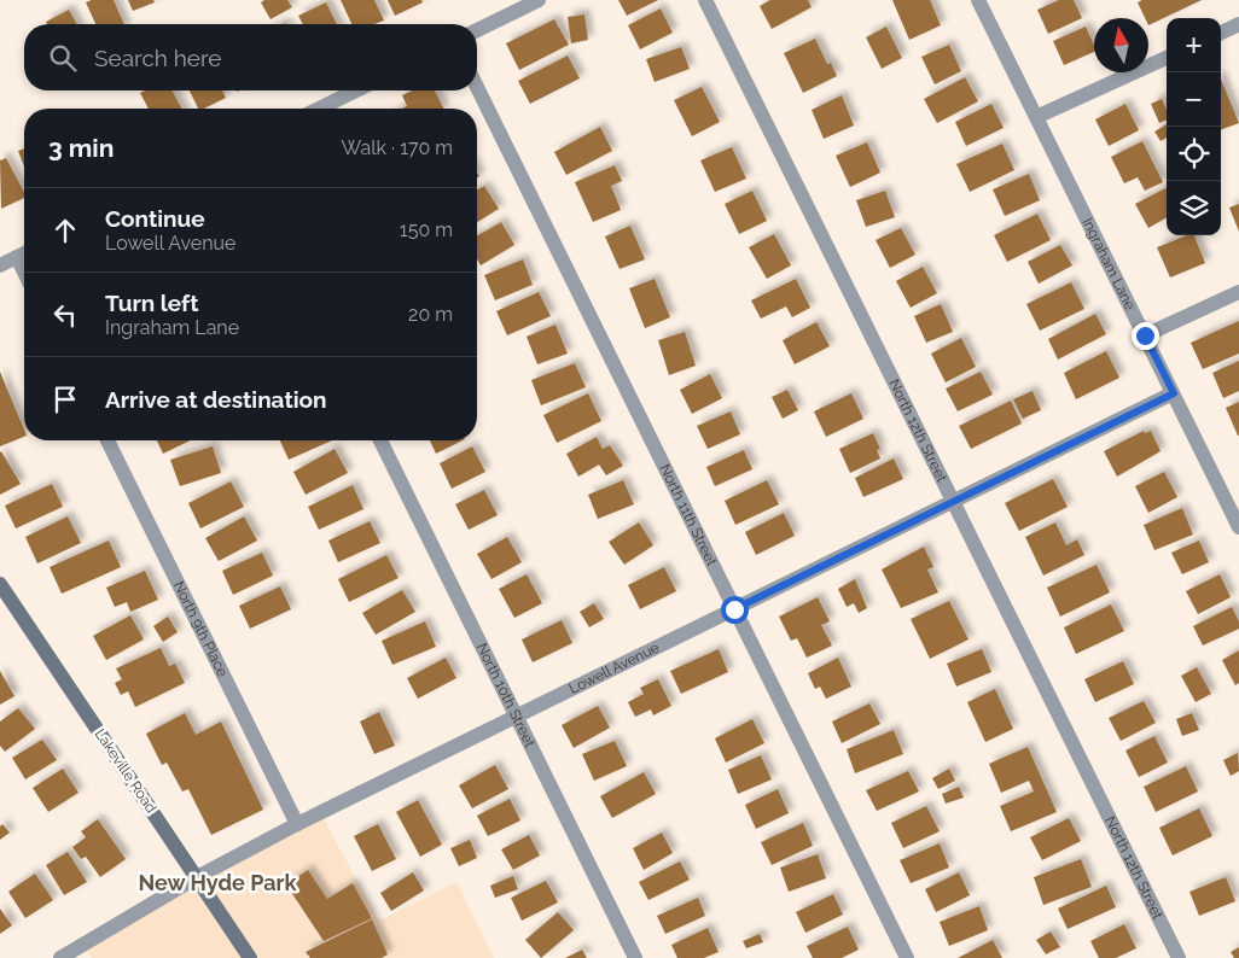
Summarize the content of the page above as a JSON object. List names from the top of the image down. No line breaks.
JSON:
{"streets":{"main road":["Lakeville Road"],"street":["Ingraham Lane","North 12th Street","North 11th Street","North 9th Place","Lowell Avenue","North 10th Street"]},"crossings":[["Ingraham Lane","Lowell Avenue"],["North 12th Street","Lowell Avenue"],["North 11th Street","Lowell Avenue"],["North 9th Place","Lowell Avenue"],["Lowell Avenue","North 10th Street"],["Lowell Avenue","Lakeville Road"]],"districts":["New Hyde Park"],"north":"top","page":{"map_buttons":["+","−"],"search":"Search here","heading":["3 min","Walk · 170 m"],"list":[["Continue","Lowell Avenue","150 m"],["Turn left","Ingraham Lane","20 m"],"Arrive at destination"]}}
